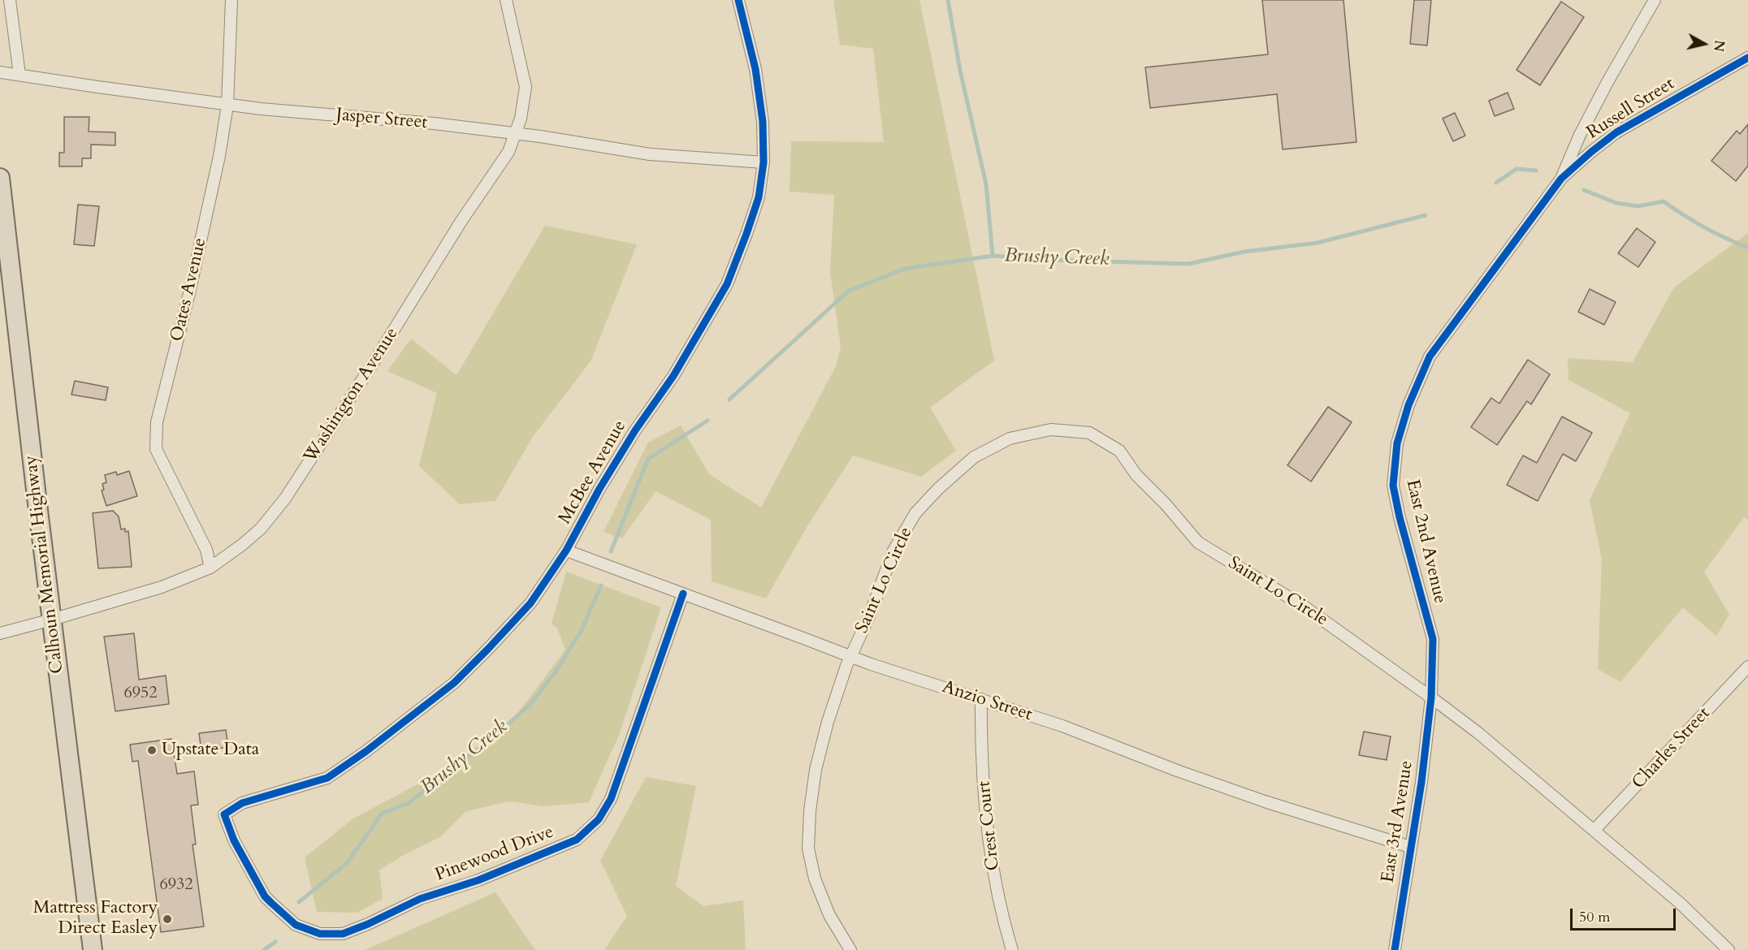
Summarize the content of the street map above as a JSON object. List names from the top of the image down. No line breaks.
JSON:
{"streets":{"highway":["Calhoun Memorial Highway"],"street":["Russell Street","Jasper Street","Oates Avenue","Washington Avenue","McBee Avenue","East 2nd Avenue","Saint Lo Circle","Anzio Street","Charles Street","East 3rd Avenue","Crest Court","Pinewood Drive"]},"crossings":[["Russell Street","East 2nd Avenue"],["Jasper Street","Oates Avenue"],["Jasper Street","Washington Avenue"],["Jasper Street","McBee Avenue"],["Oates Avenue","Washington Avenue"],["Washington Avenue","Calhoun Memorial Highway"],["McBee Avenue","Anzio Street"],["McBee Avenue","Pinewood Drive"],["East 2nd Avenue","Saint Lo Circle"],["East 2nd Avenue","East 3rd Avenue"],["Saint Lo Circle","Anzio Street"],["Saint Lo Circle","East 3rd Avenue"],["Anzio Street","East 3rd Avenue"],["Anzio Street","Crest Court"],["Anzio Street","Pinewood Drive"]],"water":["Brushy Creek"],"places":["Upstate Data","Mattress Factory Direct Easley"],"house_numbers":["6952","6932"],"scale_bar":"50 m","north":"right"}
